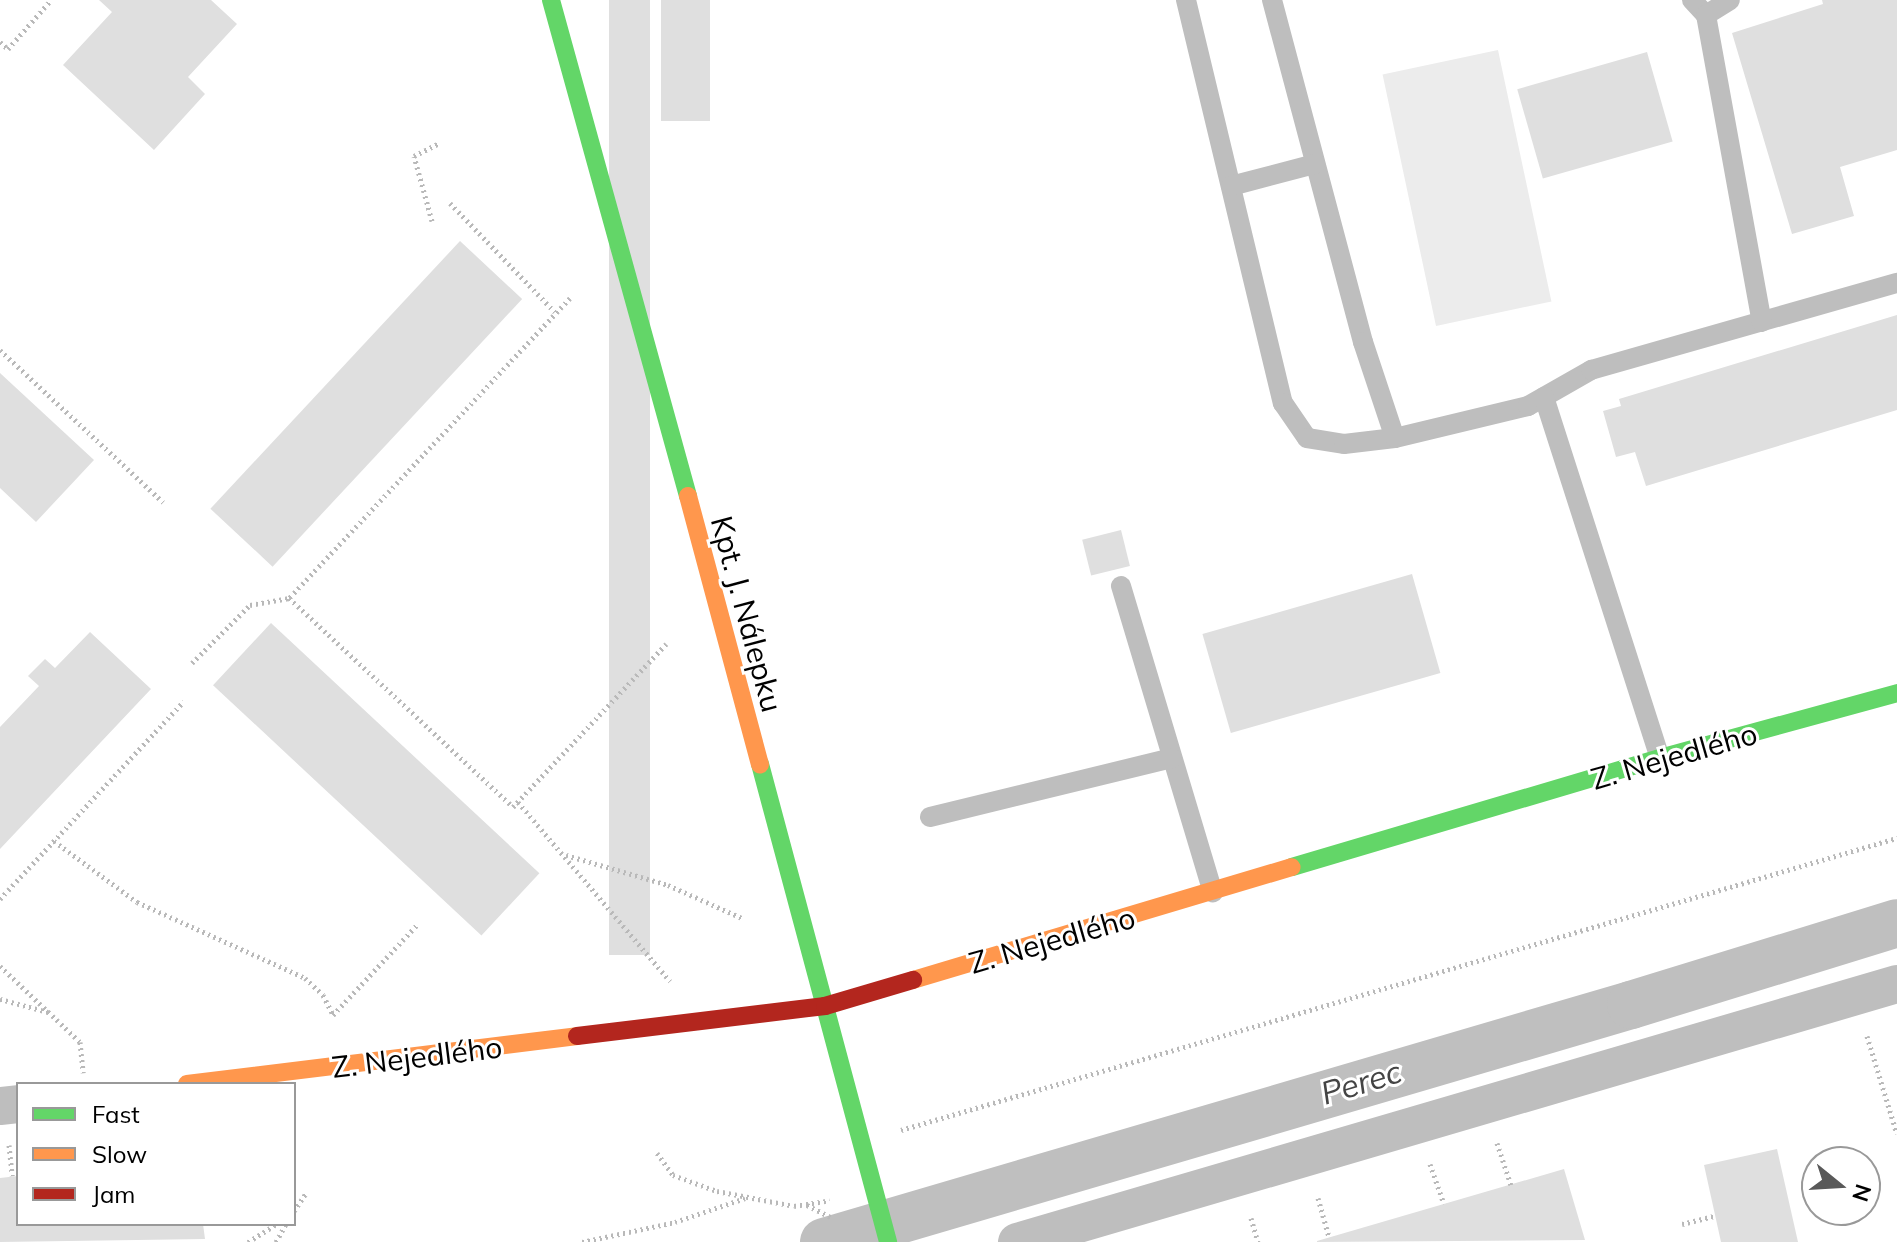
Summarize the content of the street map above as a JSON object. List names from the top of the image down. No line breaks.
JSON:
{"streets":{"street":["Kpt. J. Nálepku","Z. Nejedlého"]},"crossings":[["Kpt. J. Nálepku","Z. Nejedlého"]],"water":["Perec"],"legend":["Fast","Slow","Jam"],"north":"right"}
